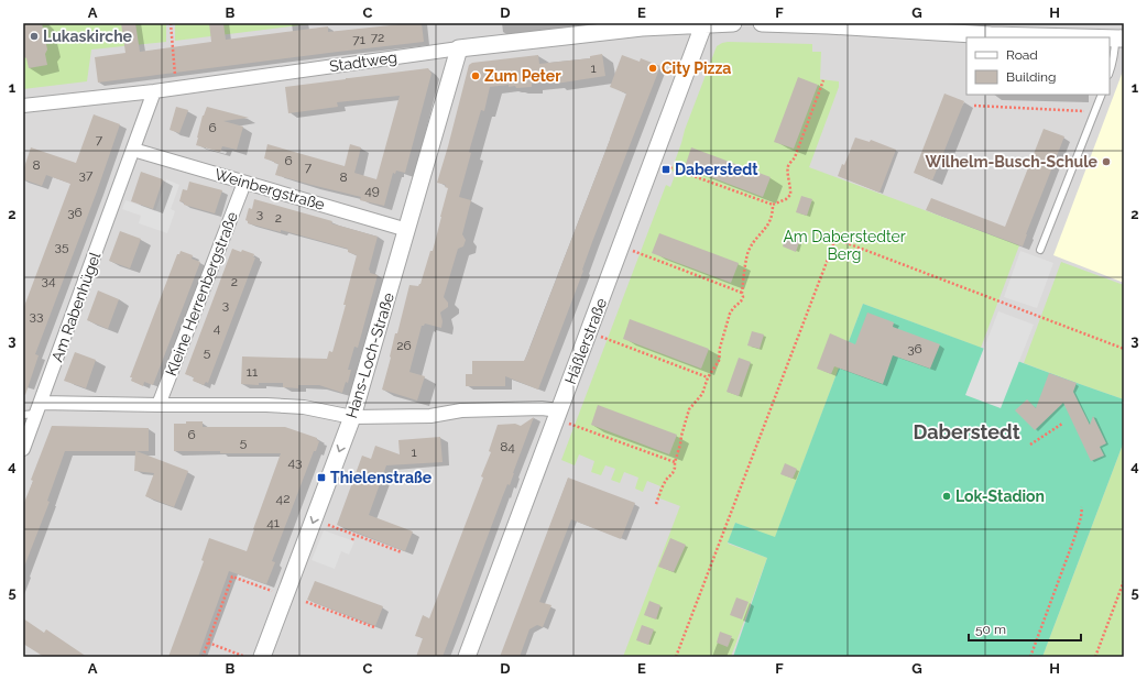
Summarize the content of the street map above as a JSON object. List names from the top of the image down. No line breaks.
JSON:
{"streets":{"street":["Stadtweg","Weinbergstraße","Kleine Herrenbergstraße","Am Rabenhügel","Häßlerstraße","Hans-Loch-Straße"]},"crossings":[["Stadtweg","Am Rabenhügel"],["Stadtweg","Häßlerstraße"],["Stadtweg","Hans-Loch-Straße"],["Weinbergstraße","Kleine Herrenbergstraße"],["Weinbergstraße","Am Rabenhügel"],["Weinbergstraße","Hans-Loch-Straße"]],"one_way":["Hans-Loch-Straße"],"districts":["Daberstedt"],"parks":["Am Daberstedter Berg"],"places":{"other":["Lukaskirche","City Pizza","Zum Peter","Wilhelm-Busch-Schule","Lok-Stadion"],"transit":["Daberstedt","Thielenstraße"]},"house_numbers":["72","71","1","6","7","6","8","7","37","8","49","36","3","2","35","34","2","3","33","4","26","36","5","11","6","5","84","1","43","42","41"],"legend":["Road","Building"],"scale_bar":"50 m","grid":{"columns":["A","B","C","D","E","F","G","H"],"rows":["1","2","3","4","5"]}}
